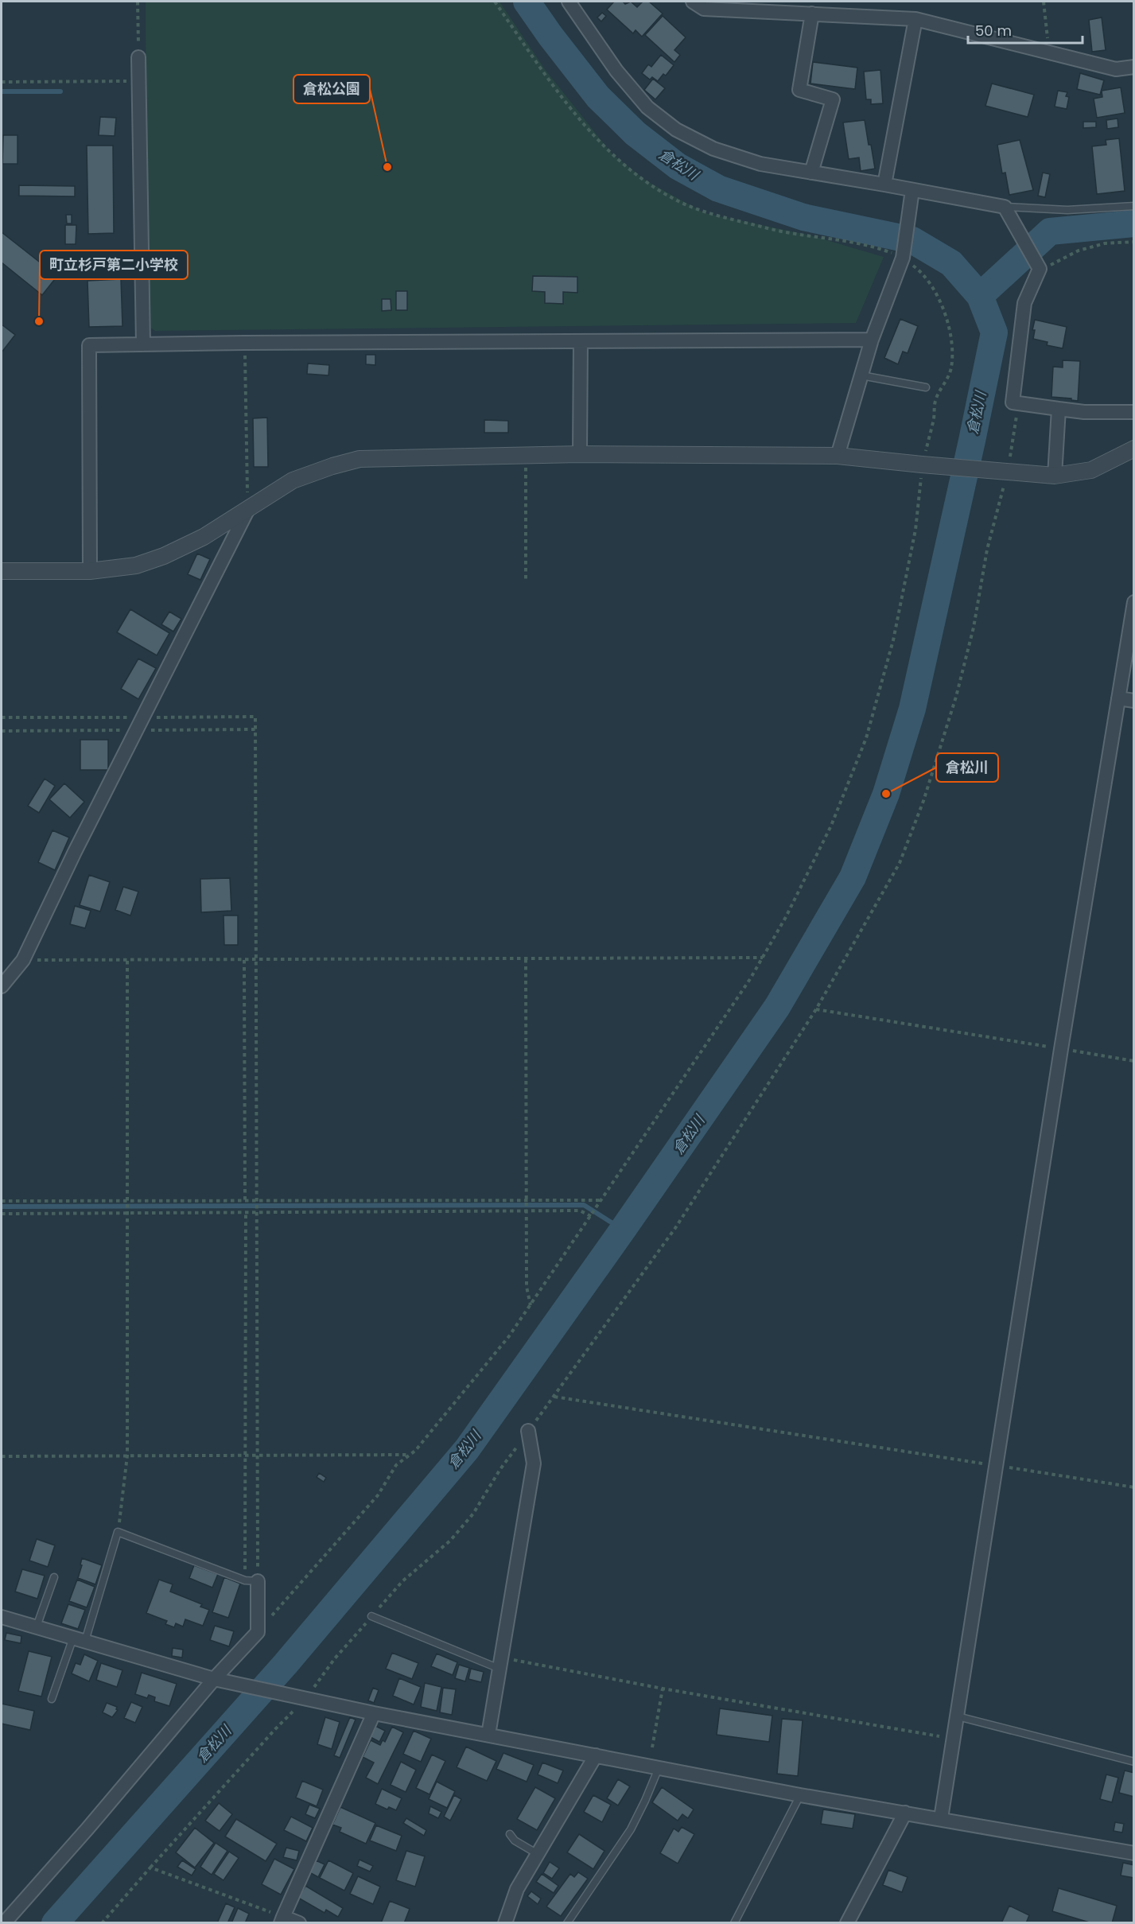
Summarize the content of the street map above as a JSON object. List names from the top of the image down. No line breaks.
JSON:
{"water":["倉松川"],"places":["倉松公園","町立杉戸第二小学校","倉松川"],"scale_bar":"50 m"}
